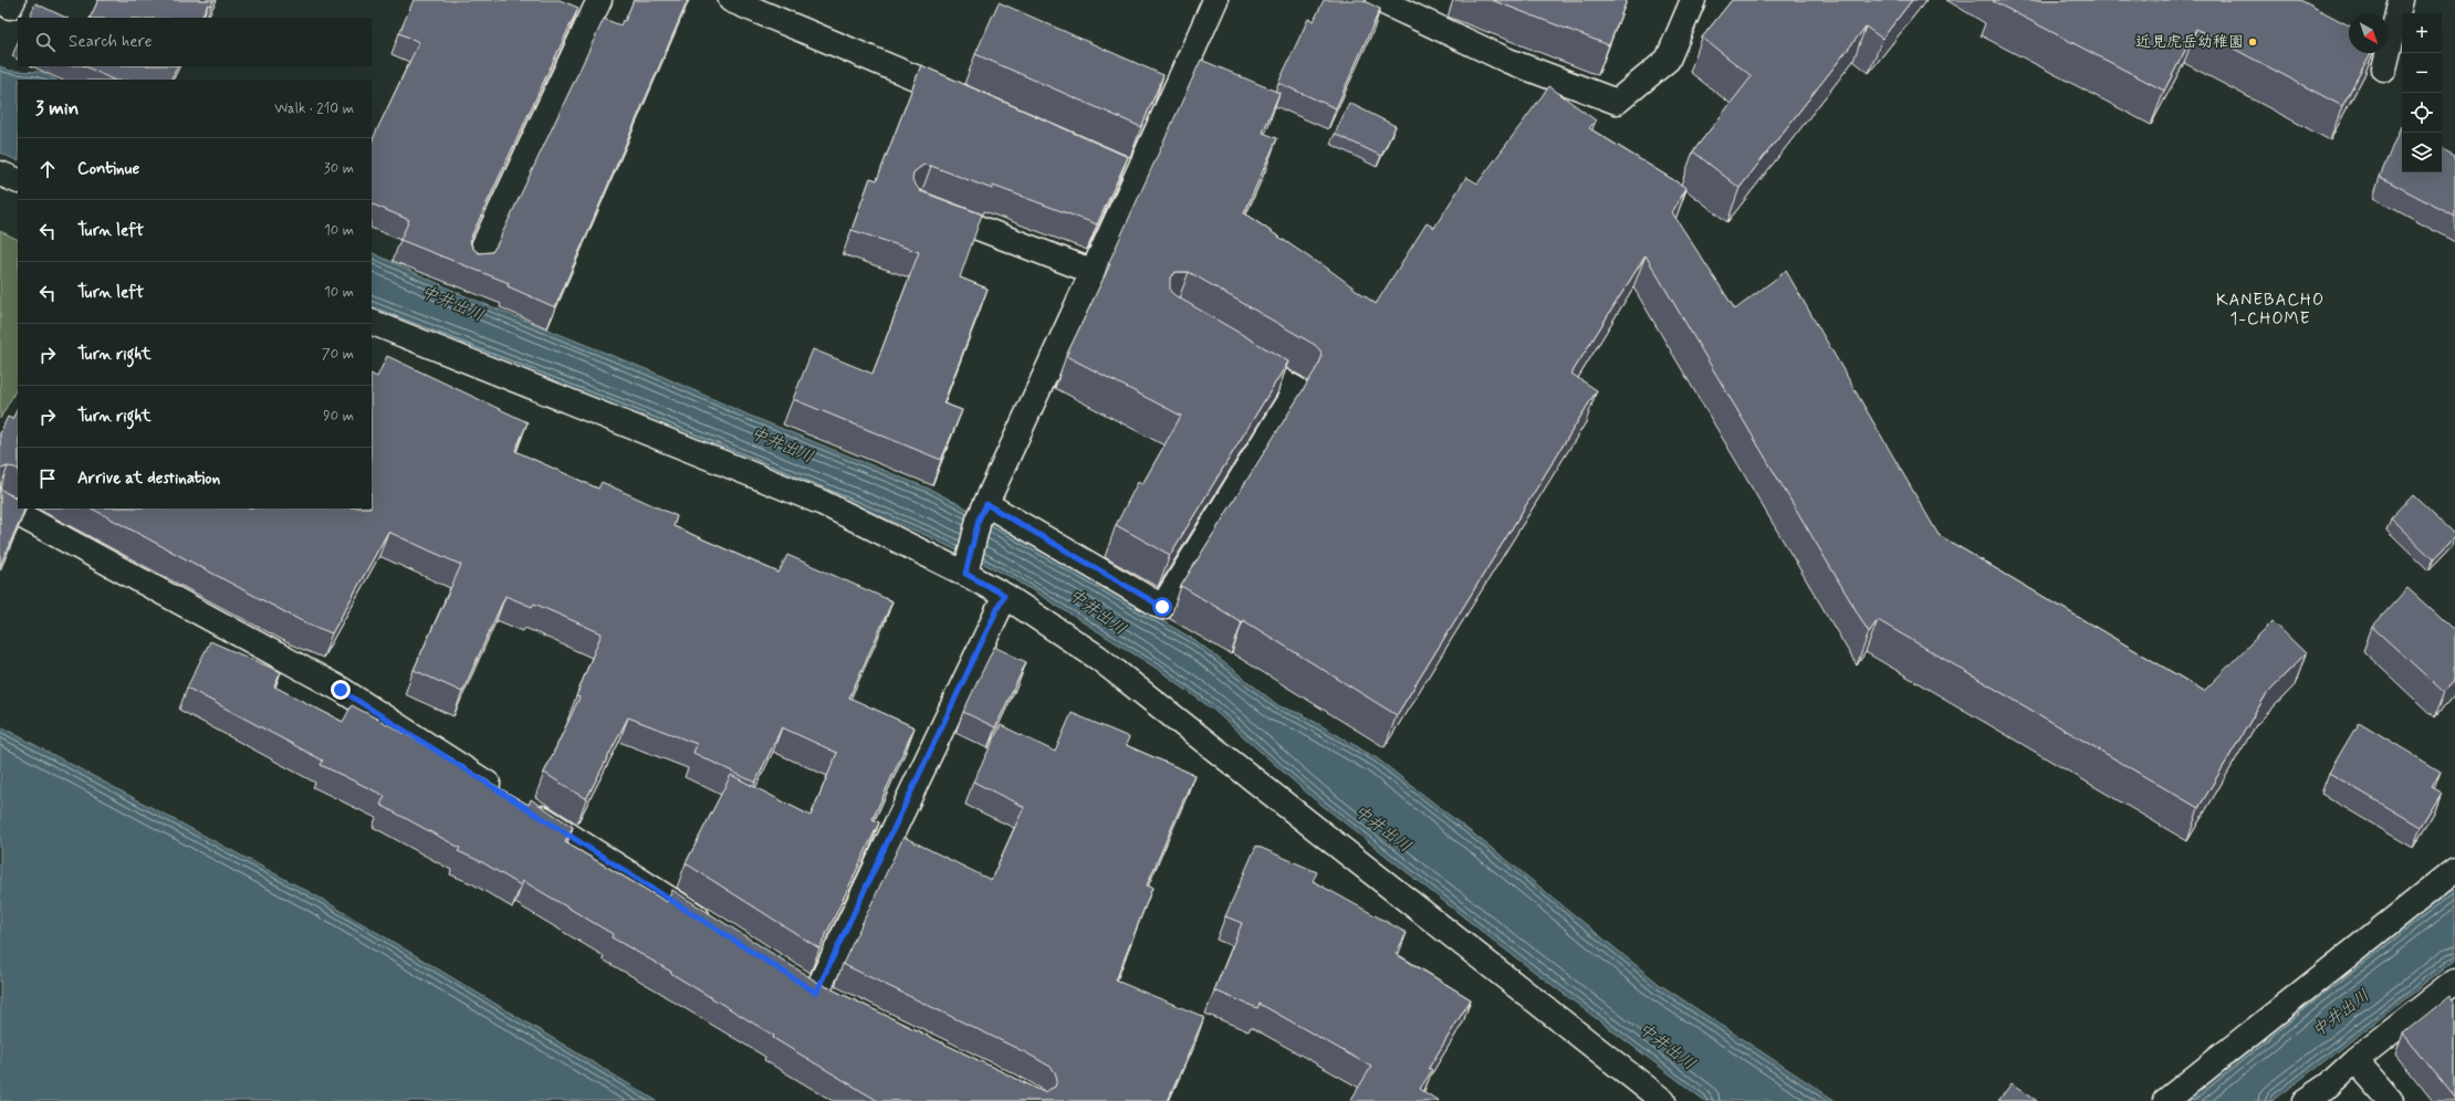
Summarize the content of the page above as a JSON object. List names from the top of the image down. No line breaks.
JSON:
{"districts":["KANEBACHO 1-CHOME"],"water":["中井出川"],"places":["近見虎岳幼稚園"],"north":"bottom right","page":{"map_buttons":["+","−"],"search":"Search here","heading":["3 min","Walk · 210 m"],"list":[["Continue","30 m"],["Turn left","10 m"],["Turn left","10 m"],["Turn right","70 m"],["Turn right","90 m"],"Arrive at destination"]}}
